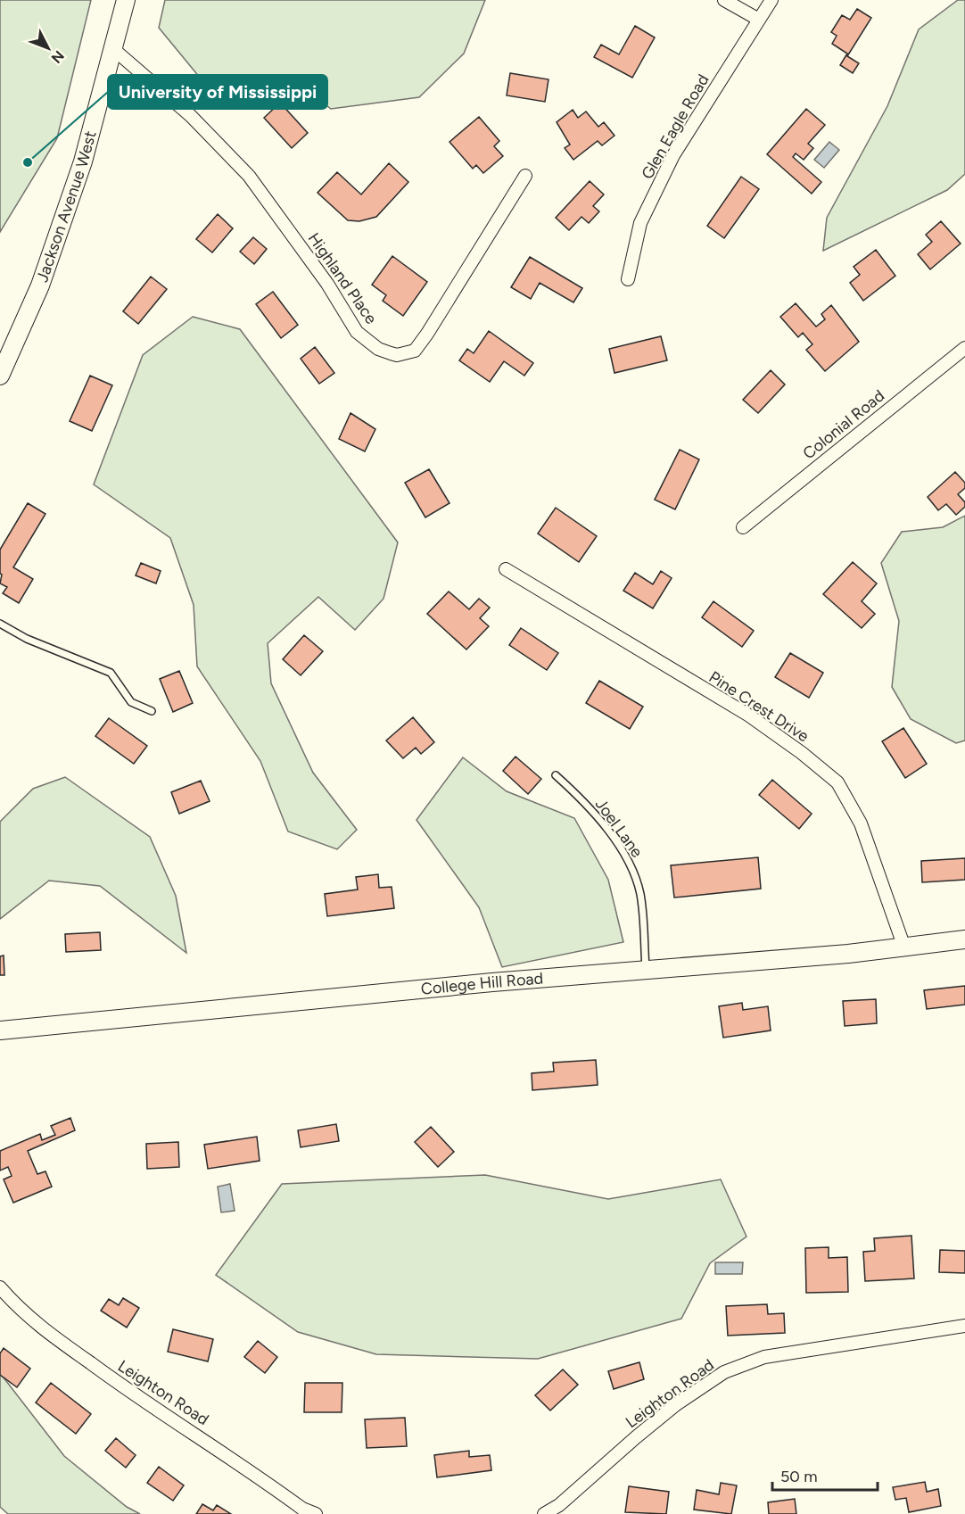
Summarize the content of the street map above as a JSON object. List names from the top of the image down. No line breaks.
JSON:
{"streets":{"street":["Glen Eagle Road","Jackson Avenue West","Highland Place","Colonial Road","Pine Crest Drive","College Hill Road","Leighton Road"],"lane":["Joel Lane"]},"crossings":[["Jackson Avenue West","Highland Place"],["Pine Crest Drive","College Hill Road"],["Joel Lane","College Hill Road"]],"places":["University of Mississippi"],"scale_bar":"50 m","north":"bottom right"}
